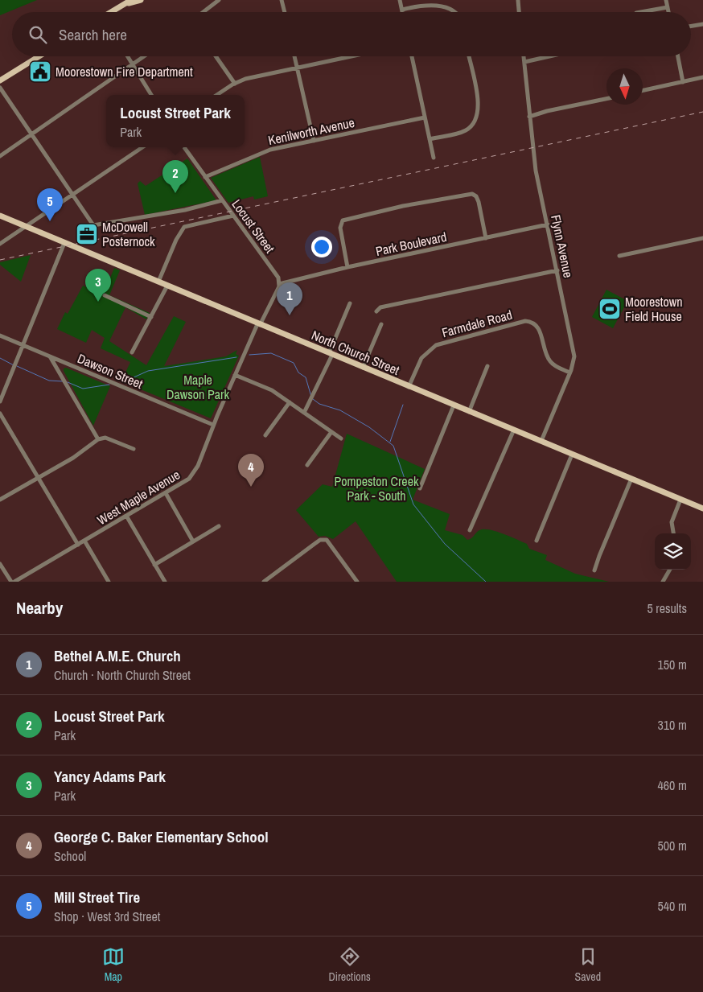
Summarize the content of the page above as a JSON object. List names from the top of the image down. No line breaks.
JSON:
{"streets":{"main road":["North Church Street"],"street":["Kenilworth Avenue","Locust Street","Park Boulevard","Flynn Avenue","Farmdale Road","Dawson Street","West Maple Avenue"]},"crossings":[["Kenilworth Avenue","Locust Street"],["Locust Street","Park Boulevard"],["Park Boulevard","Flynn Avenue"],["Flynn Avenue","Farmdale Road"],["Flynn Avenue","North Church Street"],["Farmdale Road","North Church Street"],["North Church Street","West Maple Avenue"],["Dawson Street","West Maple Avenue"]],"parks":["Maple Dawson Park","Pompeston Creek Park - South"],"places":{"public building":["Moorestown Fire Department"],"office":["McDowell Posternock"],"sports":["Moorestown Field House"]},"north":"bottom","page":{"search":"Search here","popup":["Locust Street Park","Park"],"pins":["2","5","3","1","4"],"heading":["Nearby","5 results"],"list":[{"mark":"1","name":"Bethel A.M.E. Church","note":"Church · North Church Street","value":"150 m"},{"mark":"2","name":"Locust Street Park","note":"Park","value":"310 m"},{"mark":"3","name":"Yancy Adams Park","note":"Park","value":"460 m"},{"mark":"4","name":"George C. Baker Elementary School","note":"School","value":"500 m"},{"mark":"5","name":"Mill Street Tire","note":"Shop · West 3rd Street","value":"540 m"}],"nav":["Map","Directions","Saved"]}}
